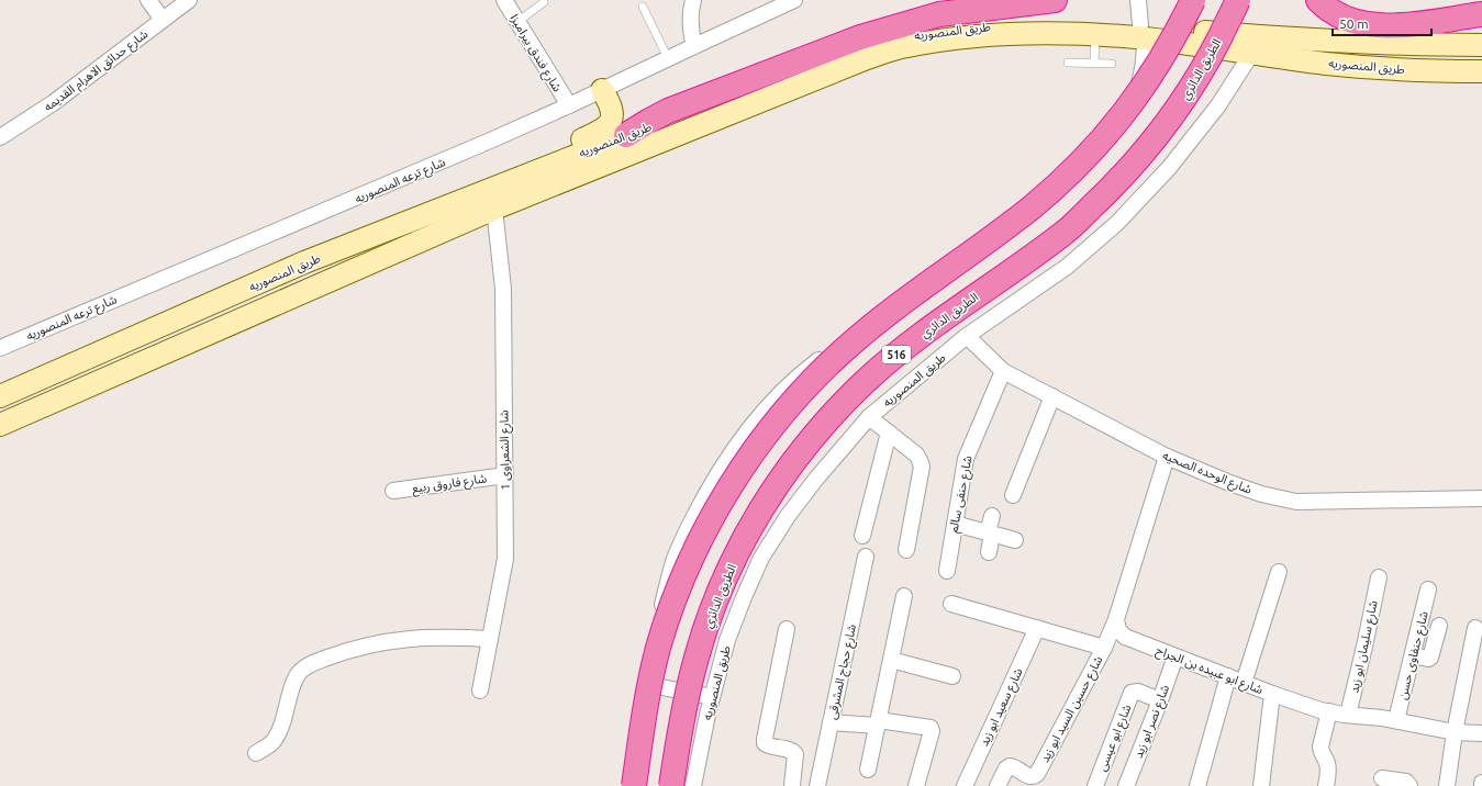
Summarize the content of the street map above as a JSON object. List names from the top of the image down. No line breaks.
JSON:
{"streets":{"highway":["الطريق الدائري","516"],"main road":["طريق المنصوريه"],"street":["شارع فندق بيراميزا","شارع حدائق الاهرام القديمه","شارع ترعه المنصوريه","شارع الشعراوى 1","شارع الوحده الصحيه","شارع فاروق ربيع","شارع حنفى سالم","شارع سليمان ابو زيد","شارع حنفاوى حسن","شارع ابو عبيده بن الجراح","شارع حجاج المشرقى","شارع سعيد ابو زيد","شارع حسين السيد ابو زيد","شارع نصر ابو زيد","شارع ابو عيسى"]},"crossings":[["طريق المنصوريه","شارع الشعراوى 1"],["طريق المنصوريه","شارع الوحده الصحيه"],["شارع فندق بيراميزا","شارع ترعه المنصوريه"],["شارع الشعراوى 1","شارع فاروق ربيع"],["شارع الوحده الصحيه","شارع حنفى سالم"],["شارع سليمان ابو زيد","شارع ابو عبيده بن الجراح"],["شارع حنفاوى حسن","شارع ابو عبيده بن الجراح"],["شارع ابو عبيده بن الجراح","شارع حسين السيد ابو زيد"],["شارع ابو عبيده بن الجراح","شارع نصر ابو زيد"],["شارع نصر ابو زيد","شارع ابو عيسى"]],"scale_bar":"50 m"}
